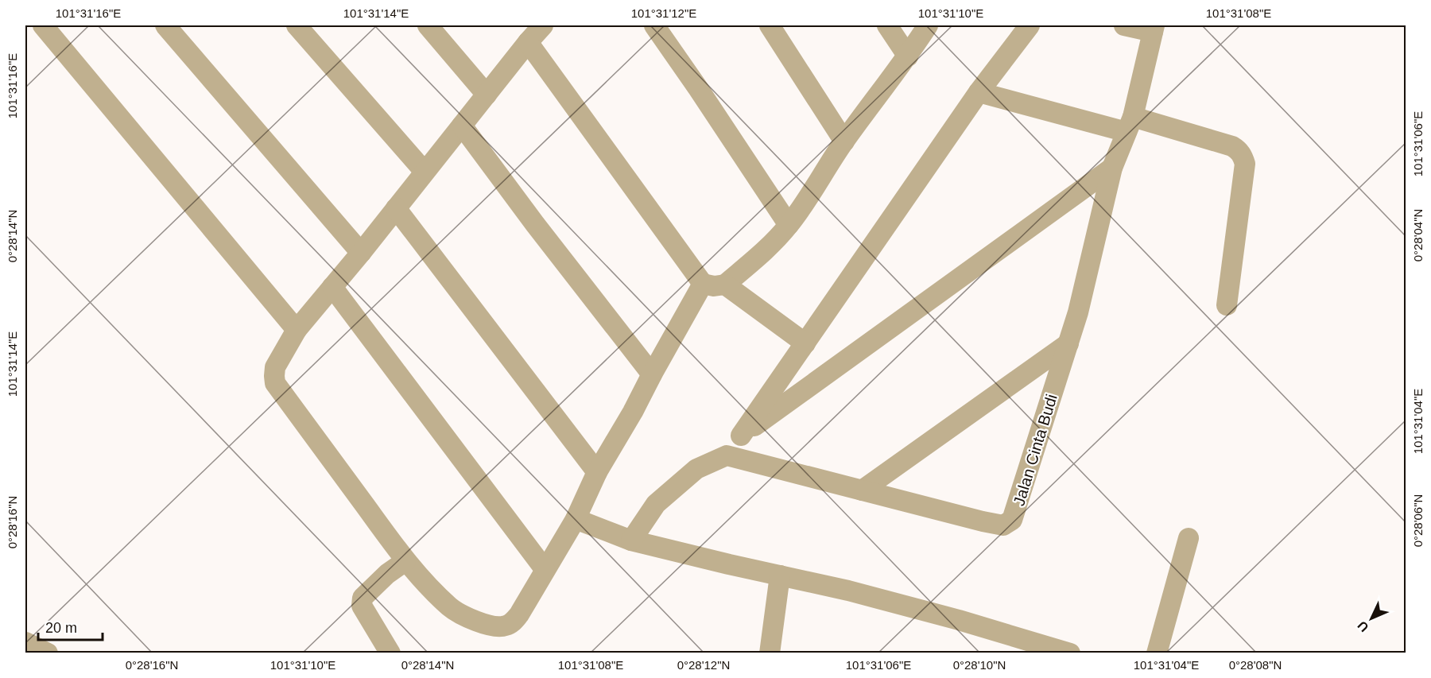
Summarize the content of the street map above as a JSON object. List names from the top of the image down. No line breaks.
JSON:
{"streets":{"street":["Jalan Cinta Budi"]},"scale_bar":"20 m","north":"bottom left","coordinates":["101°31'16\"E","101°31'14\"E","101°31'12\"E","101°31'10\"E","101°31'08\"E","101°31'06\"E","0°28'04\"N","0°28'14\"N","101°31'04\"E","0°28'06\"N","0°28'16\"N","0°28'12\"N","0°28'10\"N","0°28'08\"N"]}
